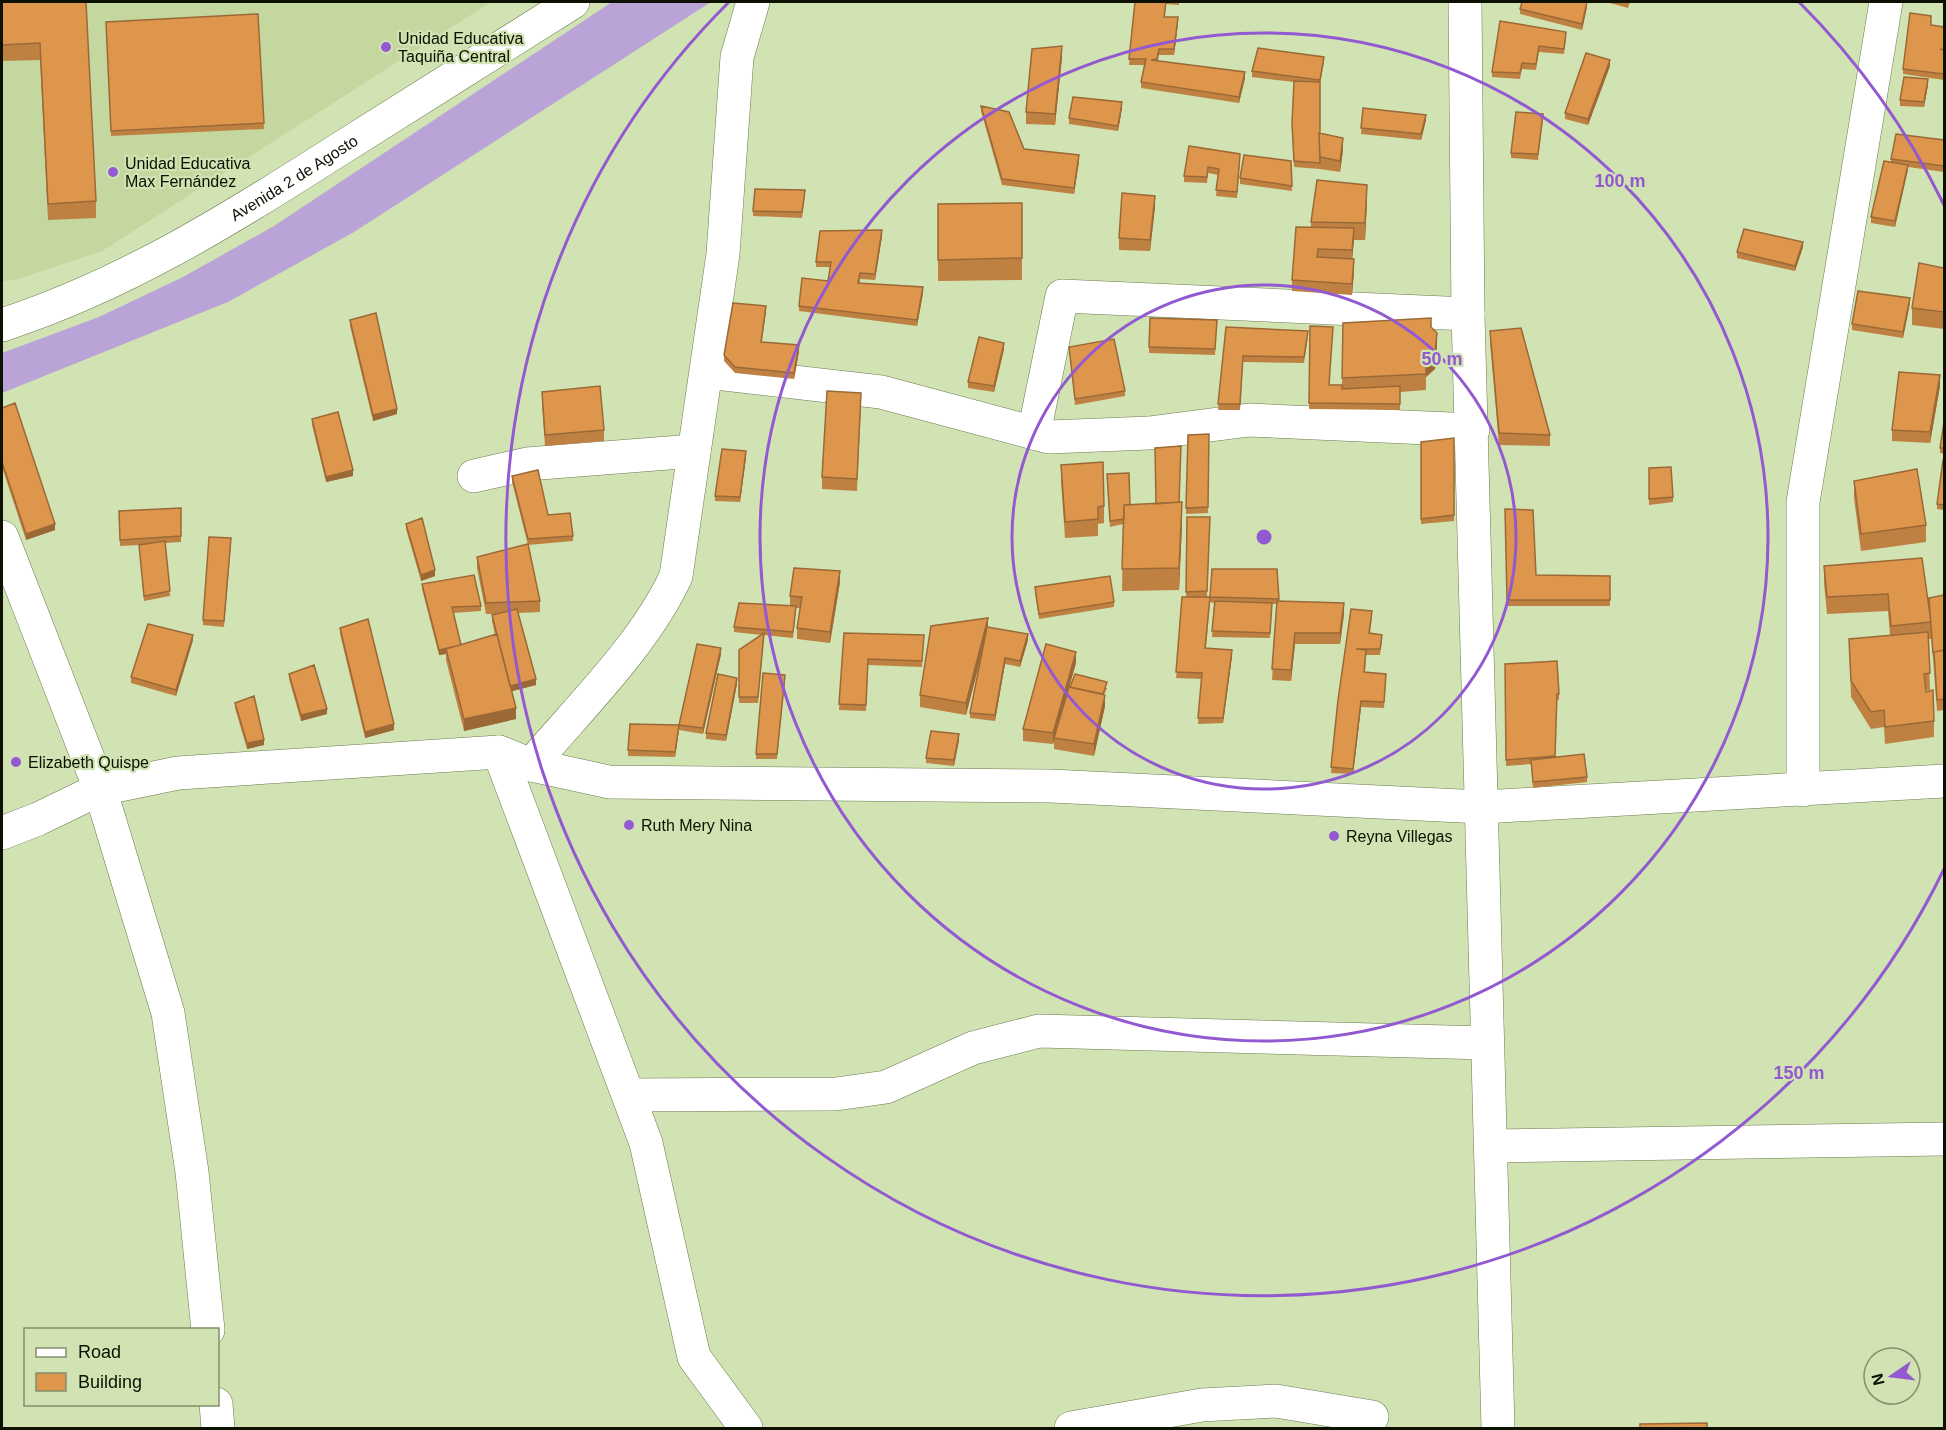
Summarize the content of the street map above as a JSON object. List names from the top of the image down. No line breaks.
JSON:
{"streets":{"street":["Avenida 2 de Agosto"]},"places":["Unidad Educativa Taquiña Central","Unidad Educativa Max Fernández","Elizabeth Quispe","Ruth Mery Nina","Reyna Villegas"],"legend":["Road","Building"],"north":"left","rings":["100 m","50 m","150 m"]}
